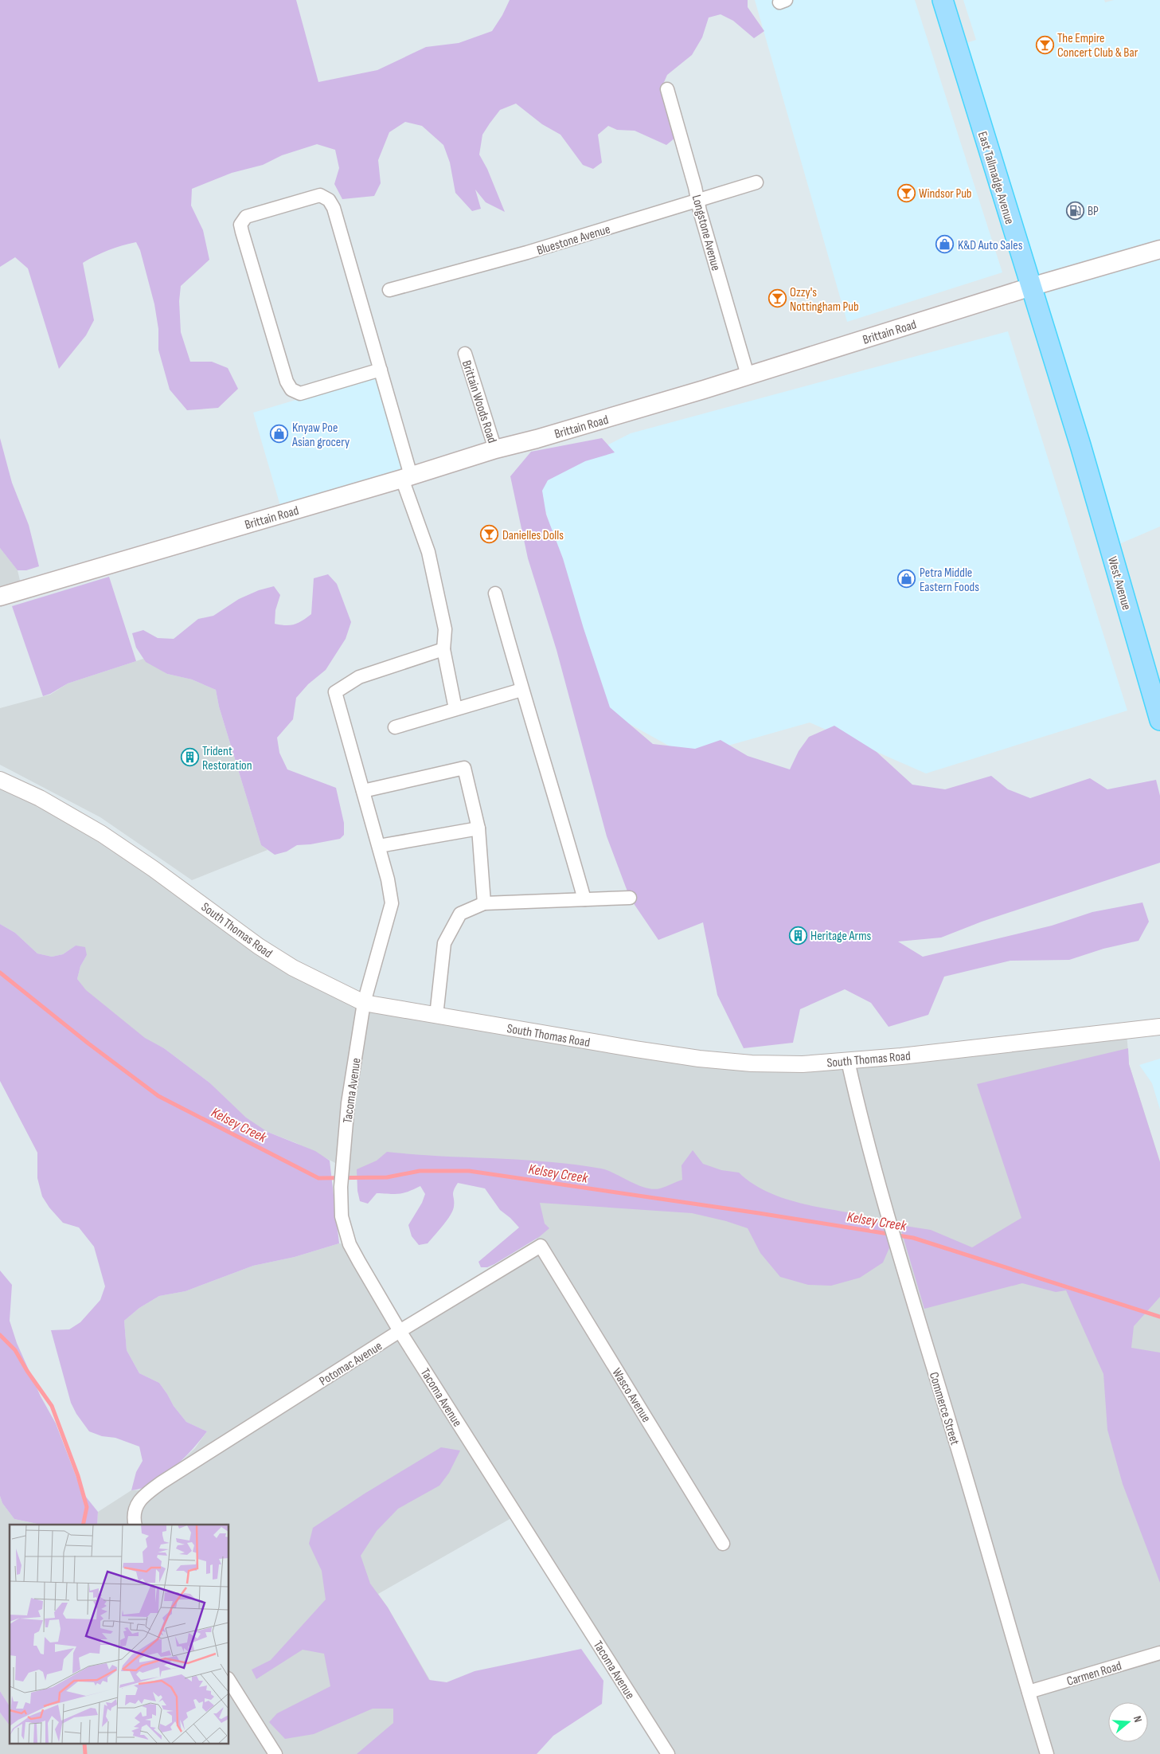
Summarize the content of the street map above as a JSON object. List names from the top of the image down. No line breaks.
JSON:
{"streets":{"main road":["East Tallmadge Avenue","Brittain Road","West Avenue"],"street":["Longstone Avenue","Bluestone Avenue","Brittain Woods Road","South Thomas Road","Tacoma Avenue","Potomac Avenue","Wasco Avenue","Commerce Street","Carmen Road"]},"crossings":[["East Tallmadge Avenue","Brittain Road"],["East Tallmadge Avenue","West Avenue"],["Longstone Avenue","Bluestone Avenue"],["Longstone Avenue","Brittain Road"],["Brittain Road","Brittain Woods Road"],["South Thomas Road","Tacoma Avenue"],["South Thomas Road","Commerce Street"],["Tacoma Avenue","Potomac Avenue"],["Potomac Avenue","Wasco Avenue"],["Commerce Street","Carmen Road"]],"water":["Kelsey Creek"],"places":{"bar":["The Empire Concert Club & Bar","Windsor Pub","Ozzy's Nottingham Pub","Danielles Dolls"],"fuel station":["BP"],"shop":["K&D Auto Sales","Knyaw Poe Asian grocery","Petra Middle Eastern Foods"],"building":["Trident Restoration","Heritage Arms"]},"north":"right"}
